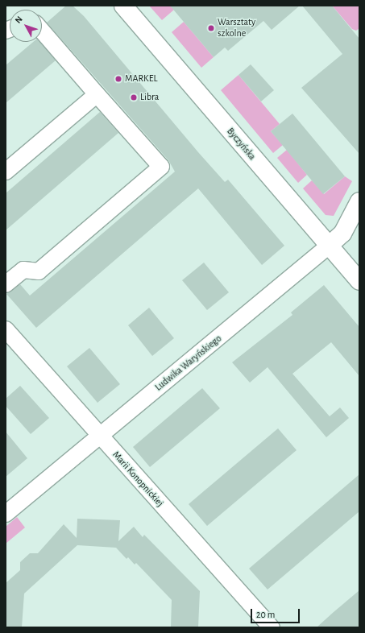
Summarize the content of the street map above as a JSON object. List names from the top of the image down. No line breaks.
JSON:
{"streets":{"street":["Byczyńska","Ludwika Waryńskiego","Marii Konopnickiej"]},"crossings":[["Byczyńska","Ludwika Waryńskiego"],["Ludwika Waryńskiego","Marii Konopnickiej"]],"places":["Warsztaty szkolne","MARKEL","Libra"],"scale_bar":"20 m","north":"top left"}
